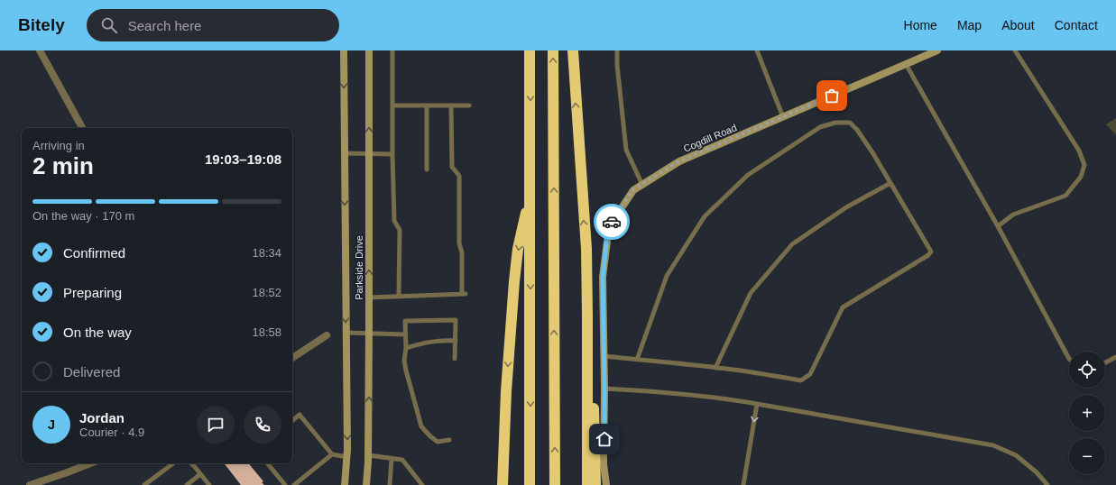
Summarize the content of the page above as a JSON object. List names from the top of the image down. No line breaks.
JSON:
{"streets":{"street":["Cogdill Road","Parkside Drive"]},"page":{"header":"Bitely","search":"Search here","nav":["Home","Map","About","Contact"],"heading":["2 min","Arriving in","19:03–19:08"],"panel":["Jordan","Courier · 4.9"],"bar":"On the way · 170 m","list":[["Confirmed","18:34"],["Preparing","18:52"],["On the way","18:58"],"Delivered"],"map_buttons":["+","−"],"round":"J"}}
